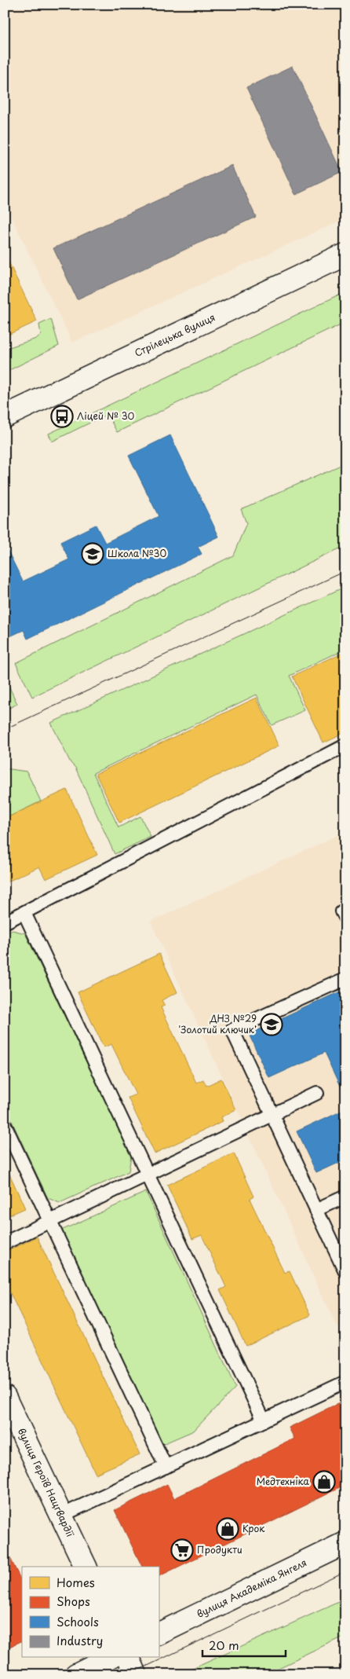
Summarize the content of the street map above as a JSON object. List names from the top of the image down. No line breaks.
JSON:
{"streets":{"main road":["Стрілецька вулиця","вулиця Героїв Нацгвардії","вулиця Академіка Янгеля"]},"places":{"bus stop":["Ліцей № 30"],"school or university":["Школа №30","ДНЗ №29 'Золотий ключик'"],"shop":["Медтехніка","Крок"],"supermarket":["Продукти"]},"legend":["Homes","Shops","Schools","Industry"],"scale_bar":"20 m"}
